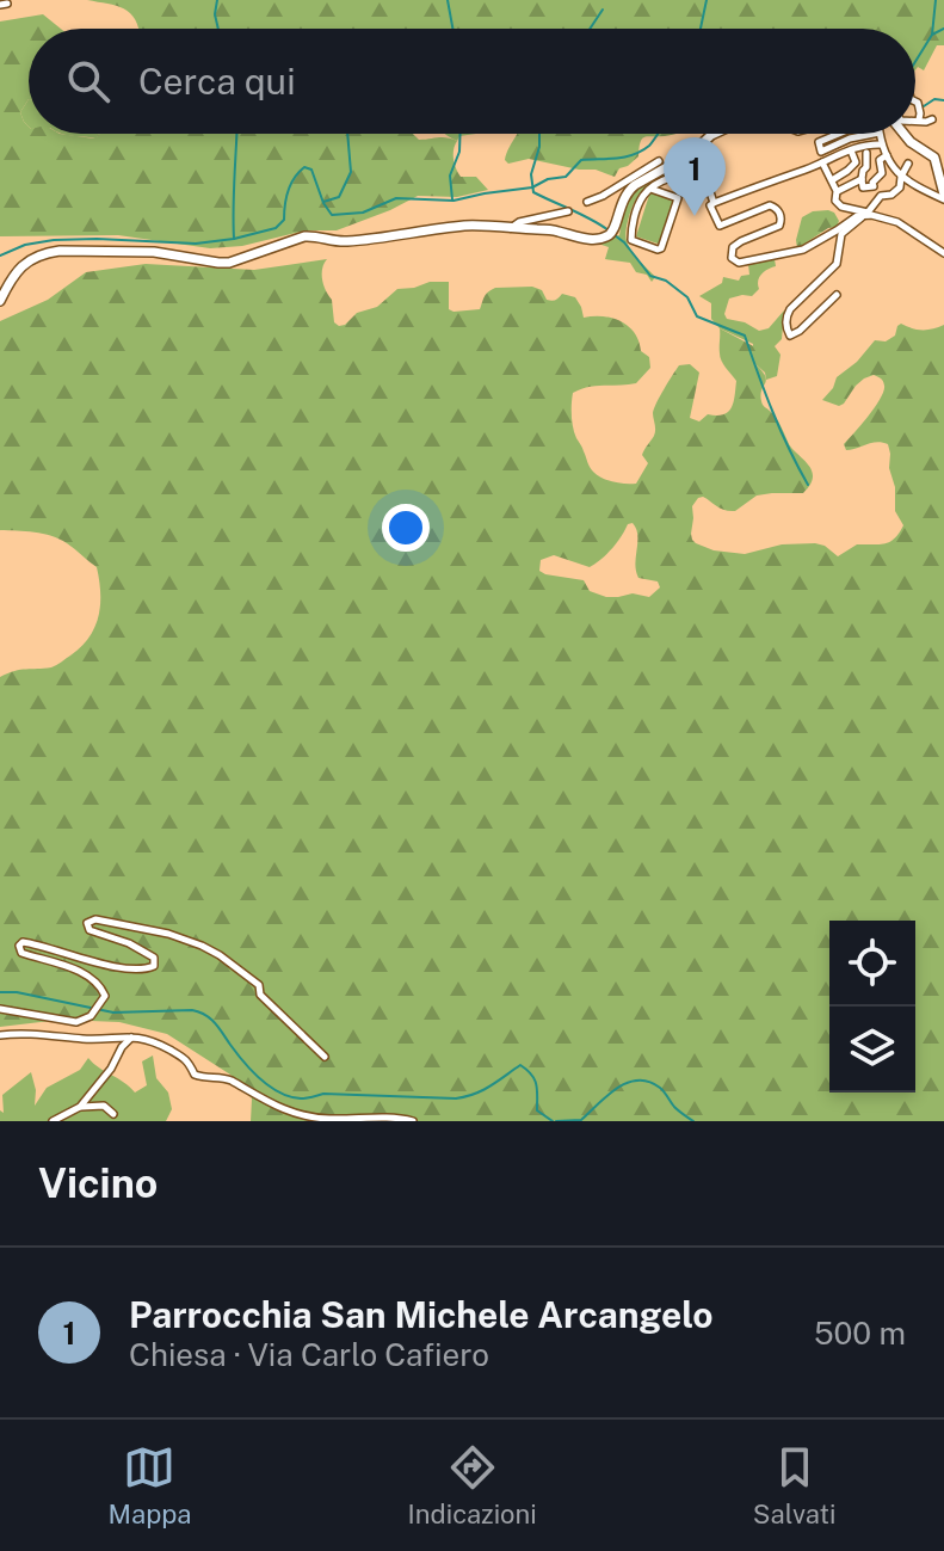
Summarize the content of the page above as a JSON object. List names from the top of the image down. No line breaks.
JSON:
{"page":{"search":"Cerca qui","pins":"1","heading":"Vicino","list":[{"mark":"1","name":"Parrocchia San Michele Arcangelo","note":"Chiesa · Via Carlo Cafiero","value":"500 m"}],"nav":["Mappa","Indicazioni","Salvati"]}}
